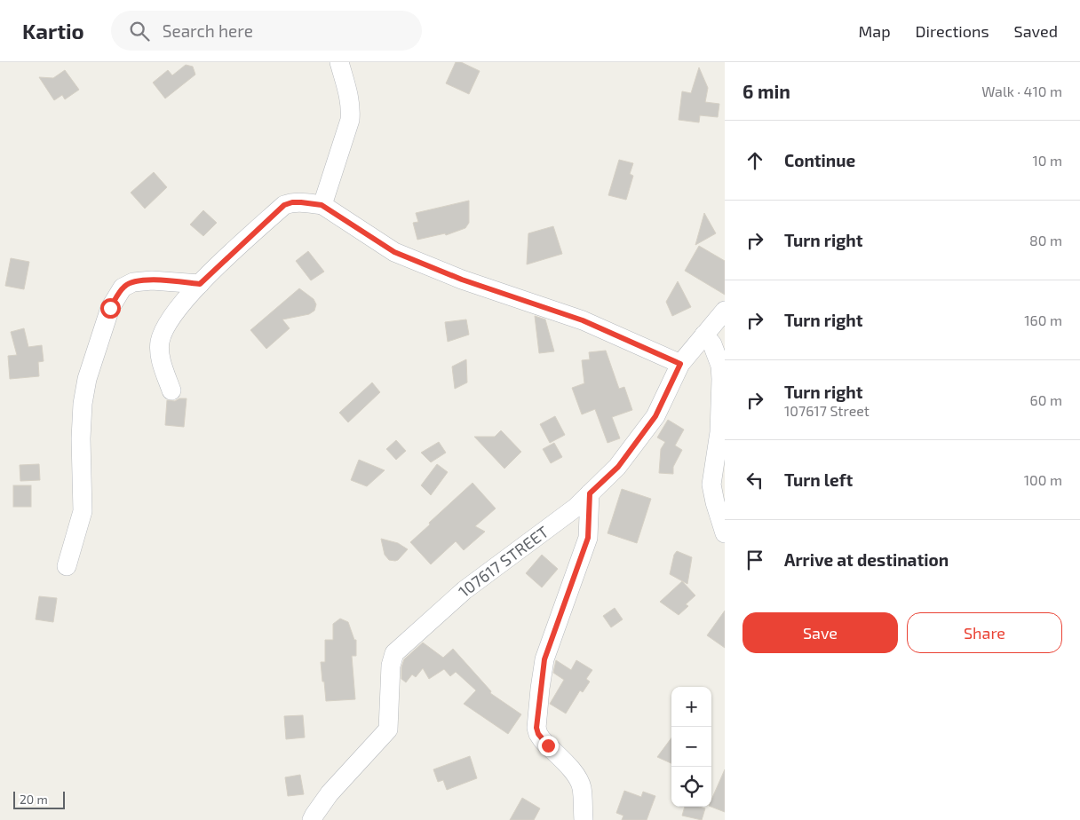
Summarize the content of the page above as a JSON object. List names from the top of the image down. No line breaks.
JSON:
{"streets":{"street":["107617 STREET"]},"scale_bar":"20 m","page":{"header":"Kartio","search":"Search here","nav":["Map","Directions","Saved"],"heading":["6 min","Walk · 410 m"],"list":[["Continue","10 m"],["Turn right","80 m"],["Turn right","160 m"],["Turn right","107617 Street","60 m"],["Turn left","100 m"],"Arrive at destination"],"buttons":["Save","Share"],"map_buttons":["+","−"],"scale":"20 m"}}
